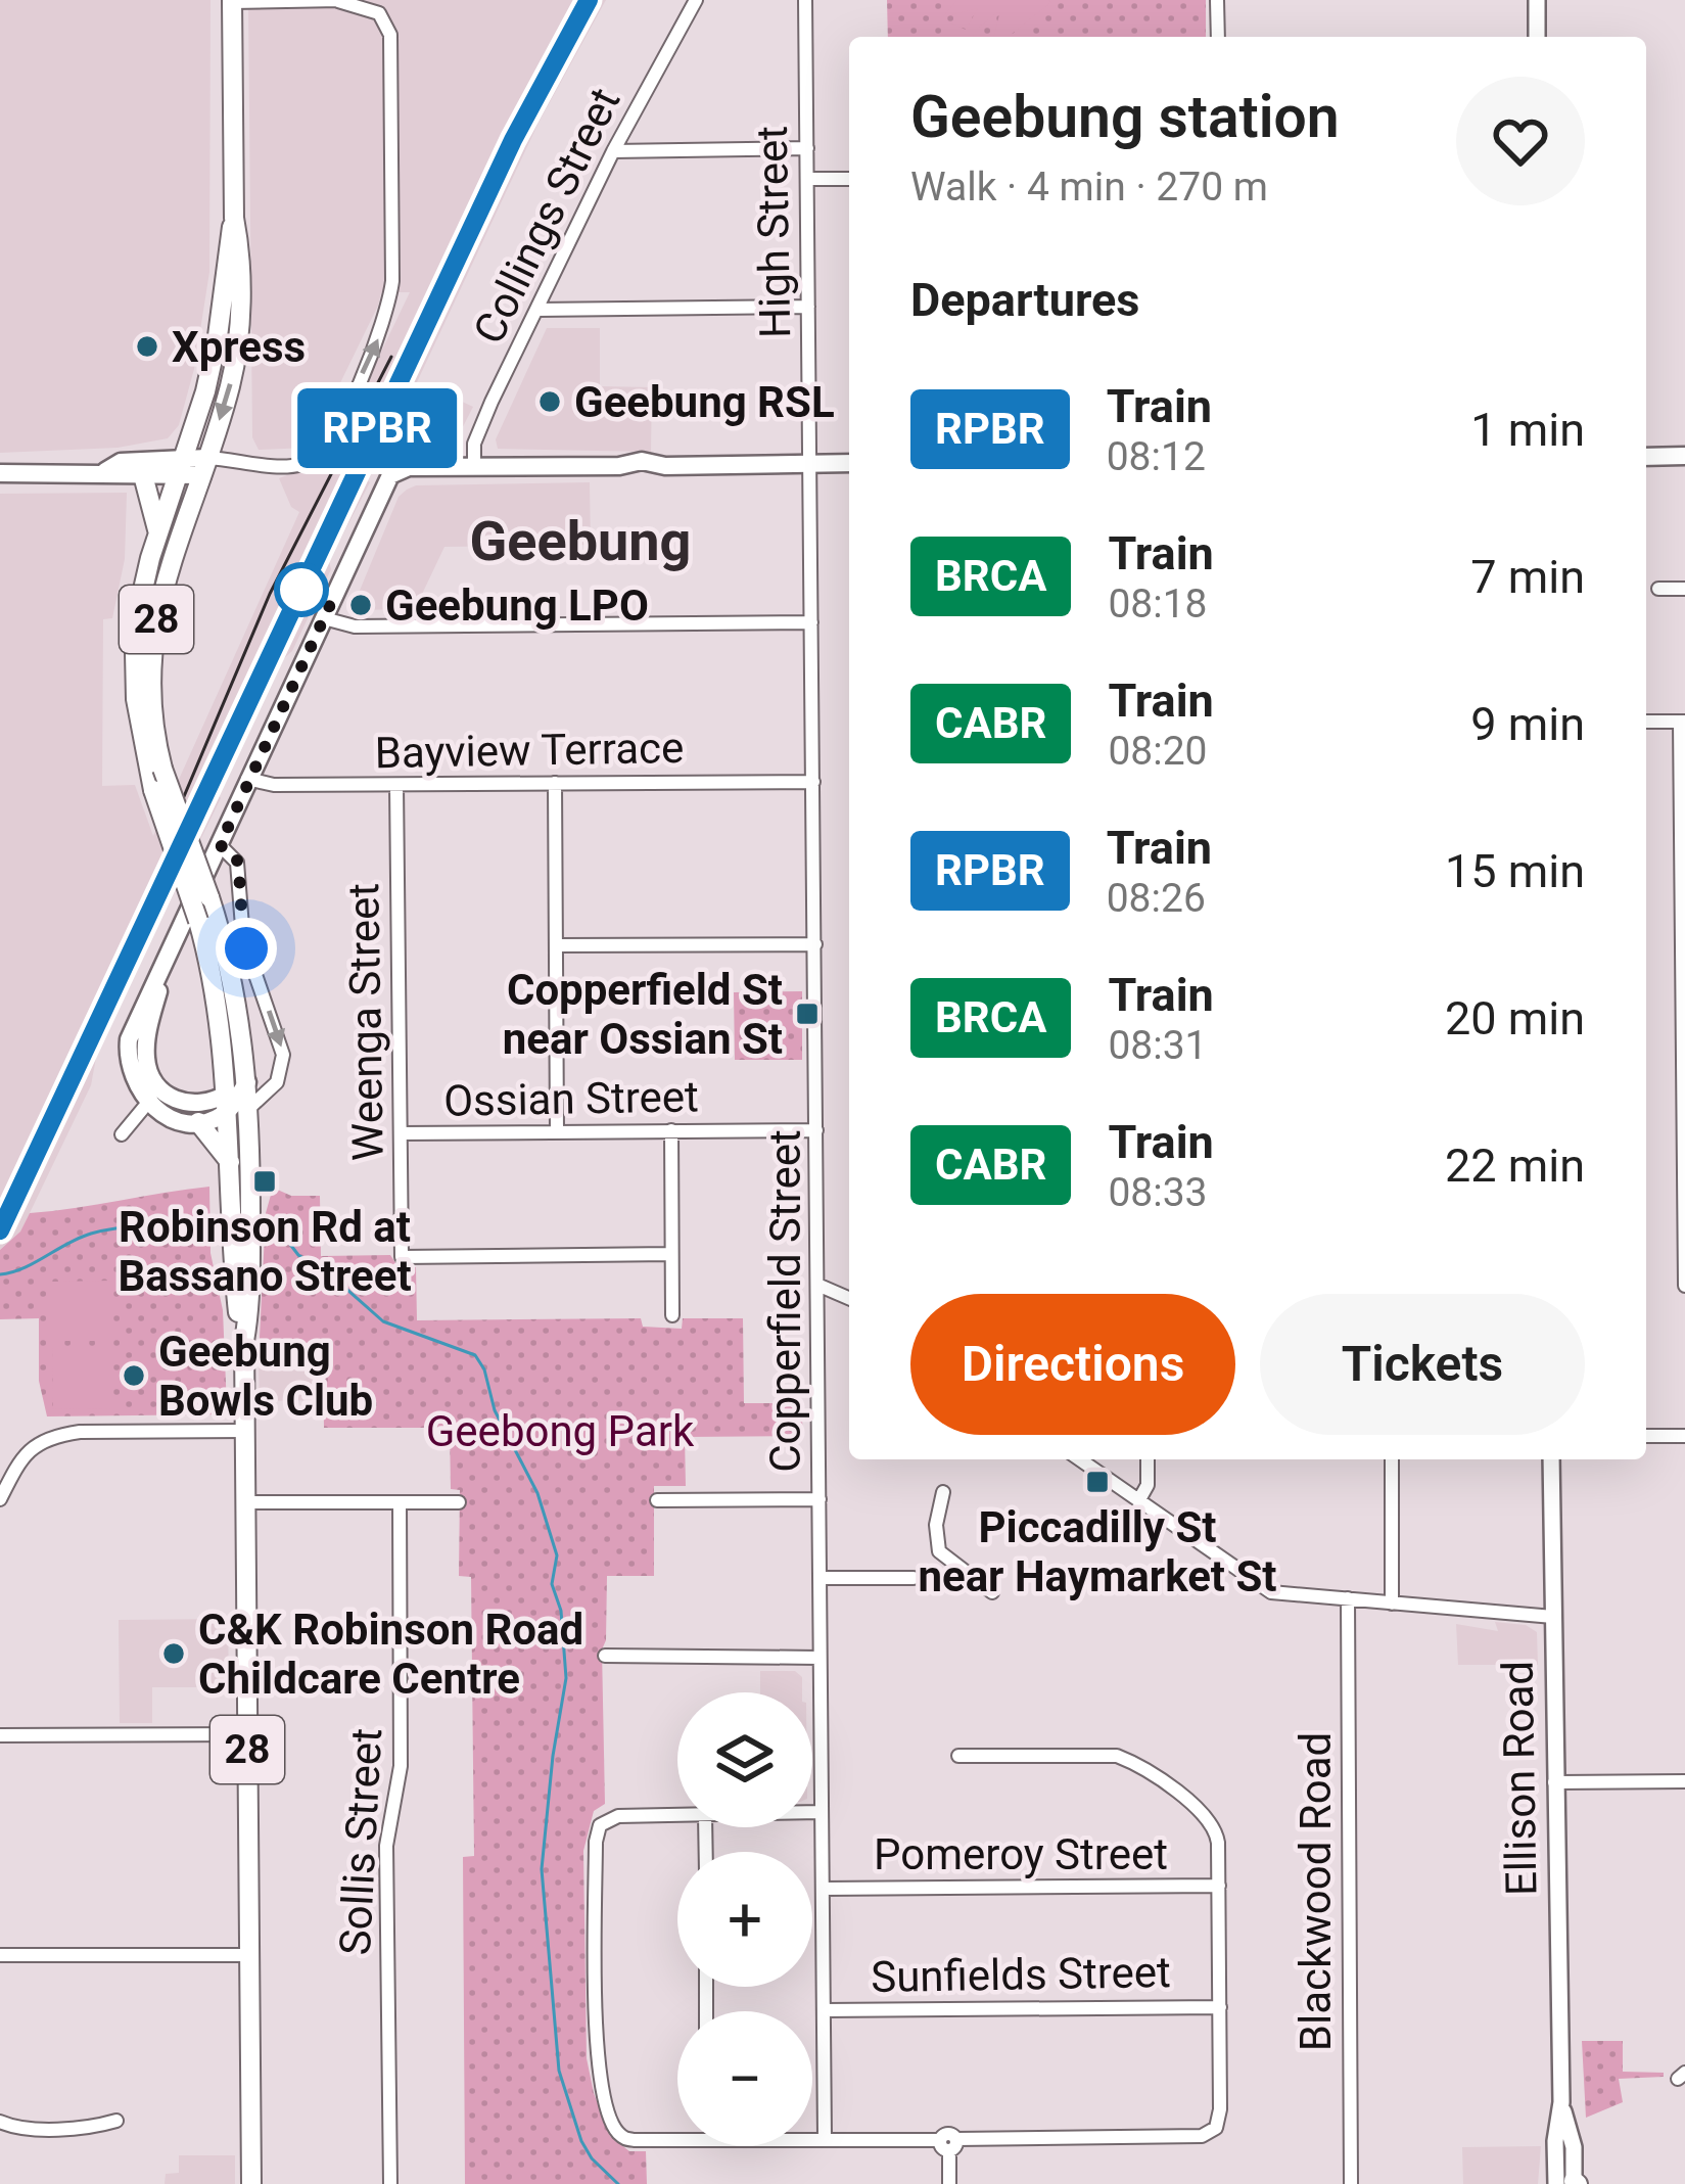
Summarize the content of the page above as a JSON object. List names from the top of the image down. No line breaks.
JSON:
{"streets":{"main road":["28"],"street":["Collings Street","High Street","Bayview Terrace","Weenga Street","Ossian Street","Copperfield Street","Ellison Road","Sollis Street","Pomeroy Street","Blackwood Road","Sunfields Street"]},"crossings":[["High Street","Copperfield Street"],["Bayview Terrace","Weenga Street"],["Bayview Terrace","Copperfield Street"],["Weenga Street","Ossian Street"],["Ossian Street","Copperfield Street"],["Copperfield Street","Pomeroy Street"],["Copperfield Street","Sunfields Street"]],"districts":["Geebung"],"parks":["Geebong Park"],"places":{"other":["Xpress","Geebung RSL","Geebung LPO","Geebung Bowls Club","C&K Robinson Road Childcare Centre"],"transit":["Copperfield St near Ossian St","Robinson Rd at Bassano Street","Piccadilly St near Haymarket St"]},"page":{"on_map":"RPBR","heading":[["Geebung station","Walk · 4 min · 270 m"],"Departures"],"list":[{"mark":"RPBR","name":"Train","note":"08:12","value":"1 min"},{"mark":"BRCA","name":"Train","note":"08:18","value":"7 min"},{"mark":"CABR","name":"Train","note":"08:20","value":"9 min"},{"mark":"RPBR","name":"Train","note":"08:26","value":"15 min"},{"mark":"BRCA","name":"Train","note":"08:31","value":"20 min"},{"mark":"CABR","name":"Train","note":"08:33","value":"22 min"}],"buttons":["Directions","Tickets"],"map_buttons":["+","−"]}}
